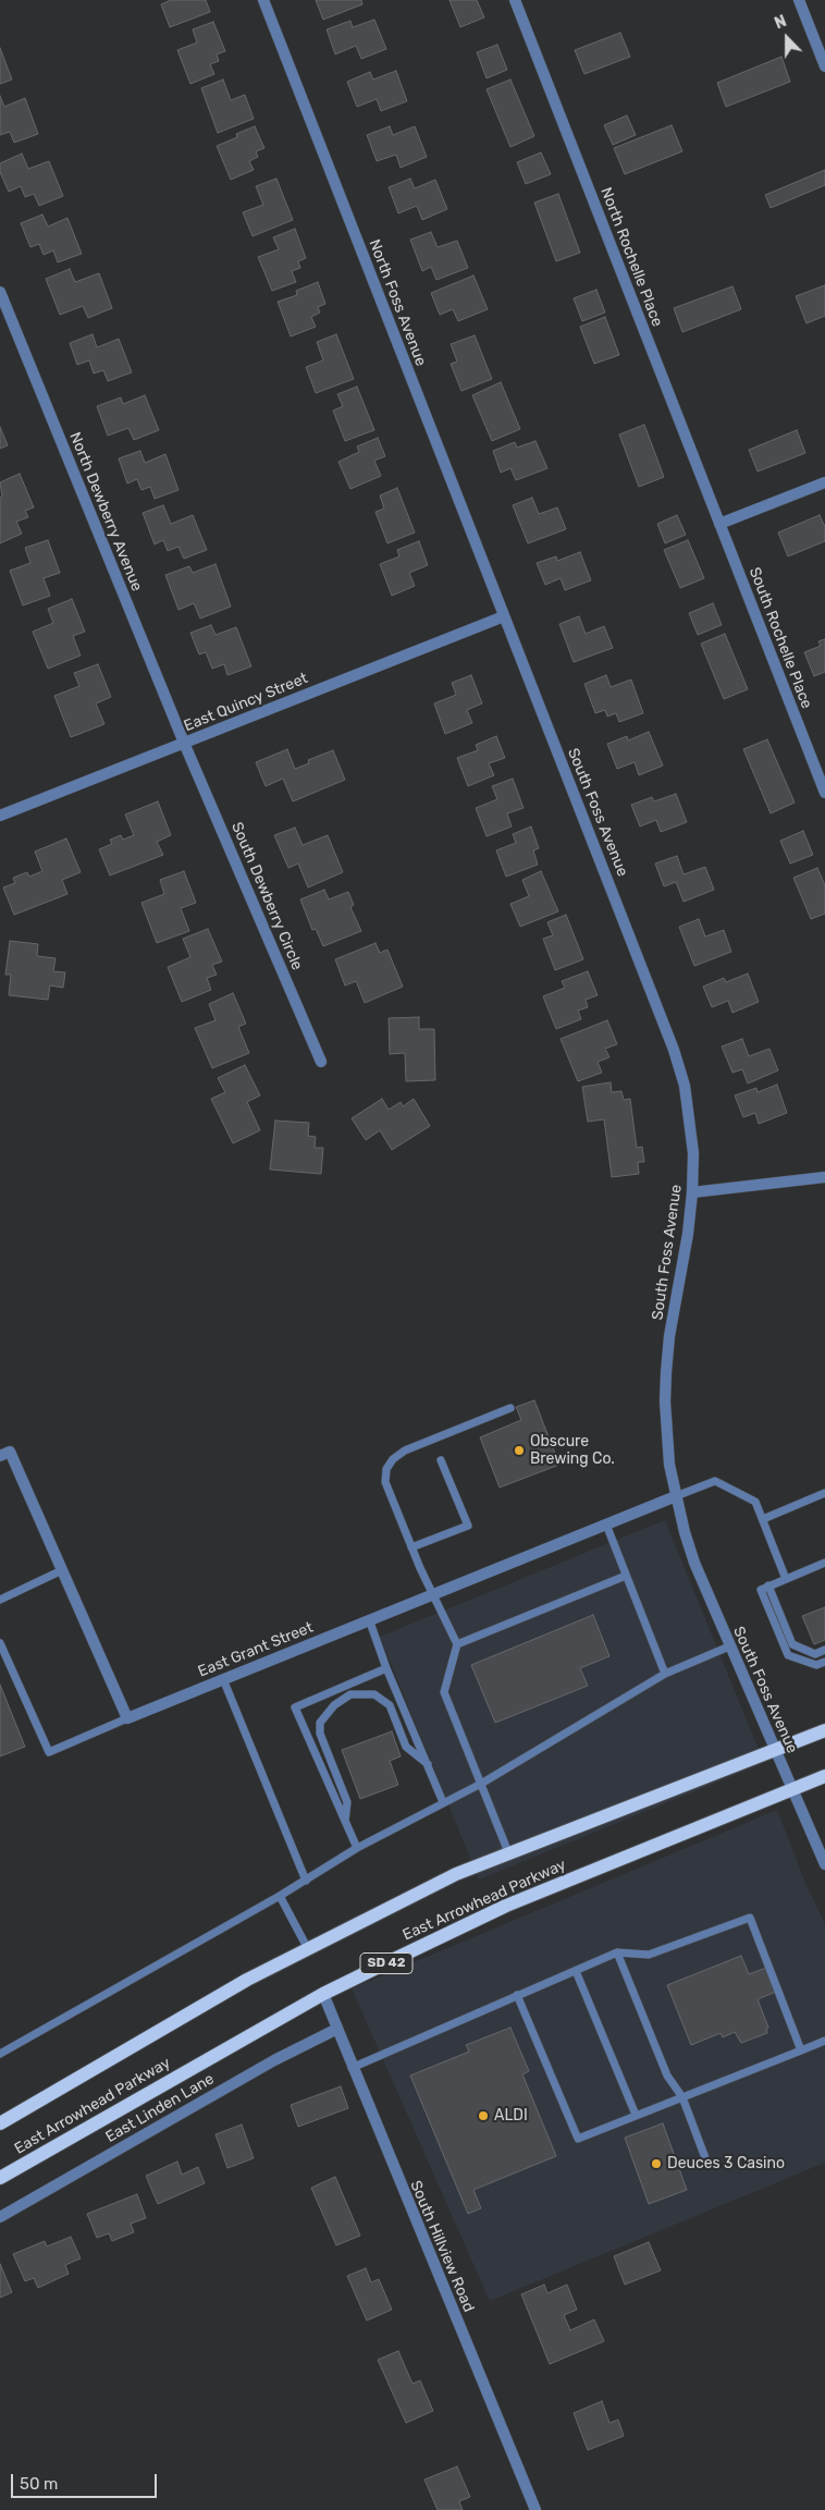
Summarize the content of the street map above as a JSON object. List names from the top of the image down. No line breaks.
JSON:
{"streets":{"main road":["East Arrowhead Parkway","SD 42"],"street":["North Rochelle Place","North Foss Avenue","North Dewberry Avenue","South Rochelle Place","East Quincy Street","South Foss Avenue","South Dewberry Circle","East Grant Street","East Linden Lane","South Hillview Road"]},"crossings":[["North Rochelle Place","South Rochelle Place"],["North Foss Avenue","East Quincy Street"],["North Foss Avenue","South Foss Avenue"],["North Dewberry Avenue","East Quincy Street"],["North Dewberry Avenue","South Dewberry Circle"],["East Quincy Street","South Foss Avenue"],["East Quincy Street","South Dewberry Circle"],["South Foss Avenue","East Grant Street"],["South Foss Avenue","East Arrowhead Parkway"],["East Arrowhead Parkway","South Hillview Road"],["East Linden Lane","South Hillview Road"]],"places":["Obscure Brewing Co.","ALDI","Deuces 3 Casino"],"scale_bar":"50 m","north":"top"}
